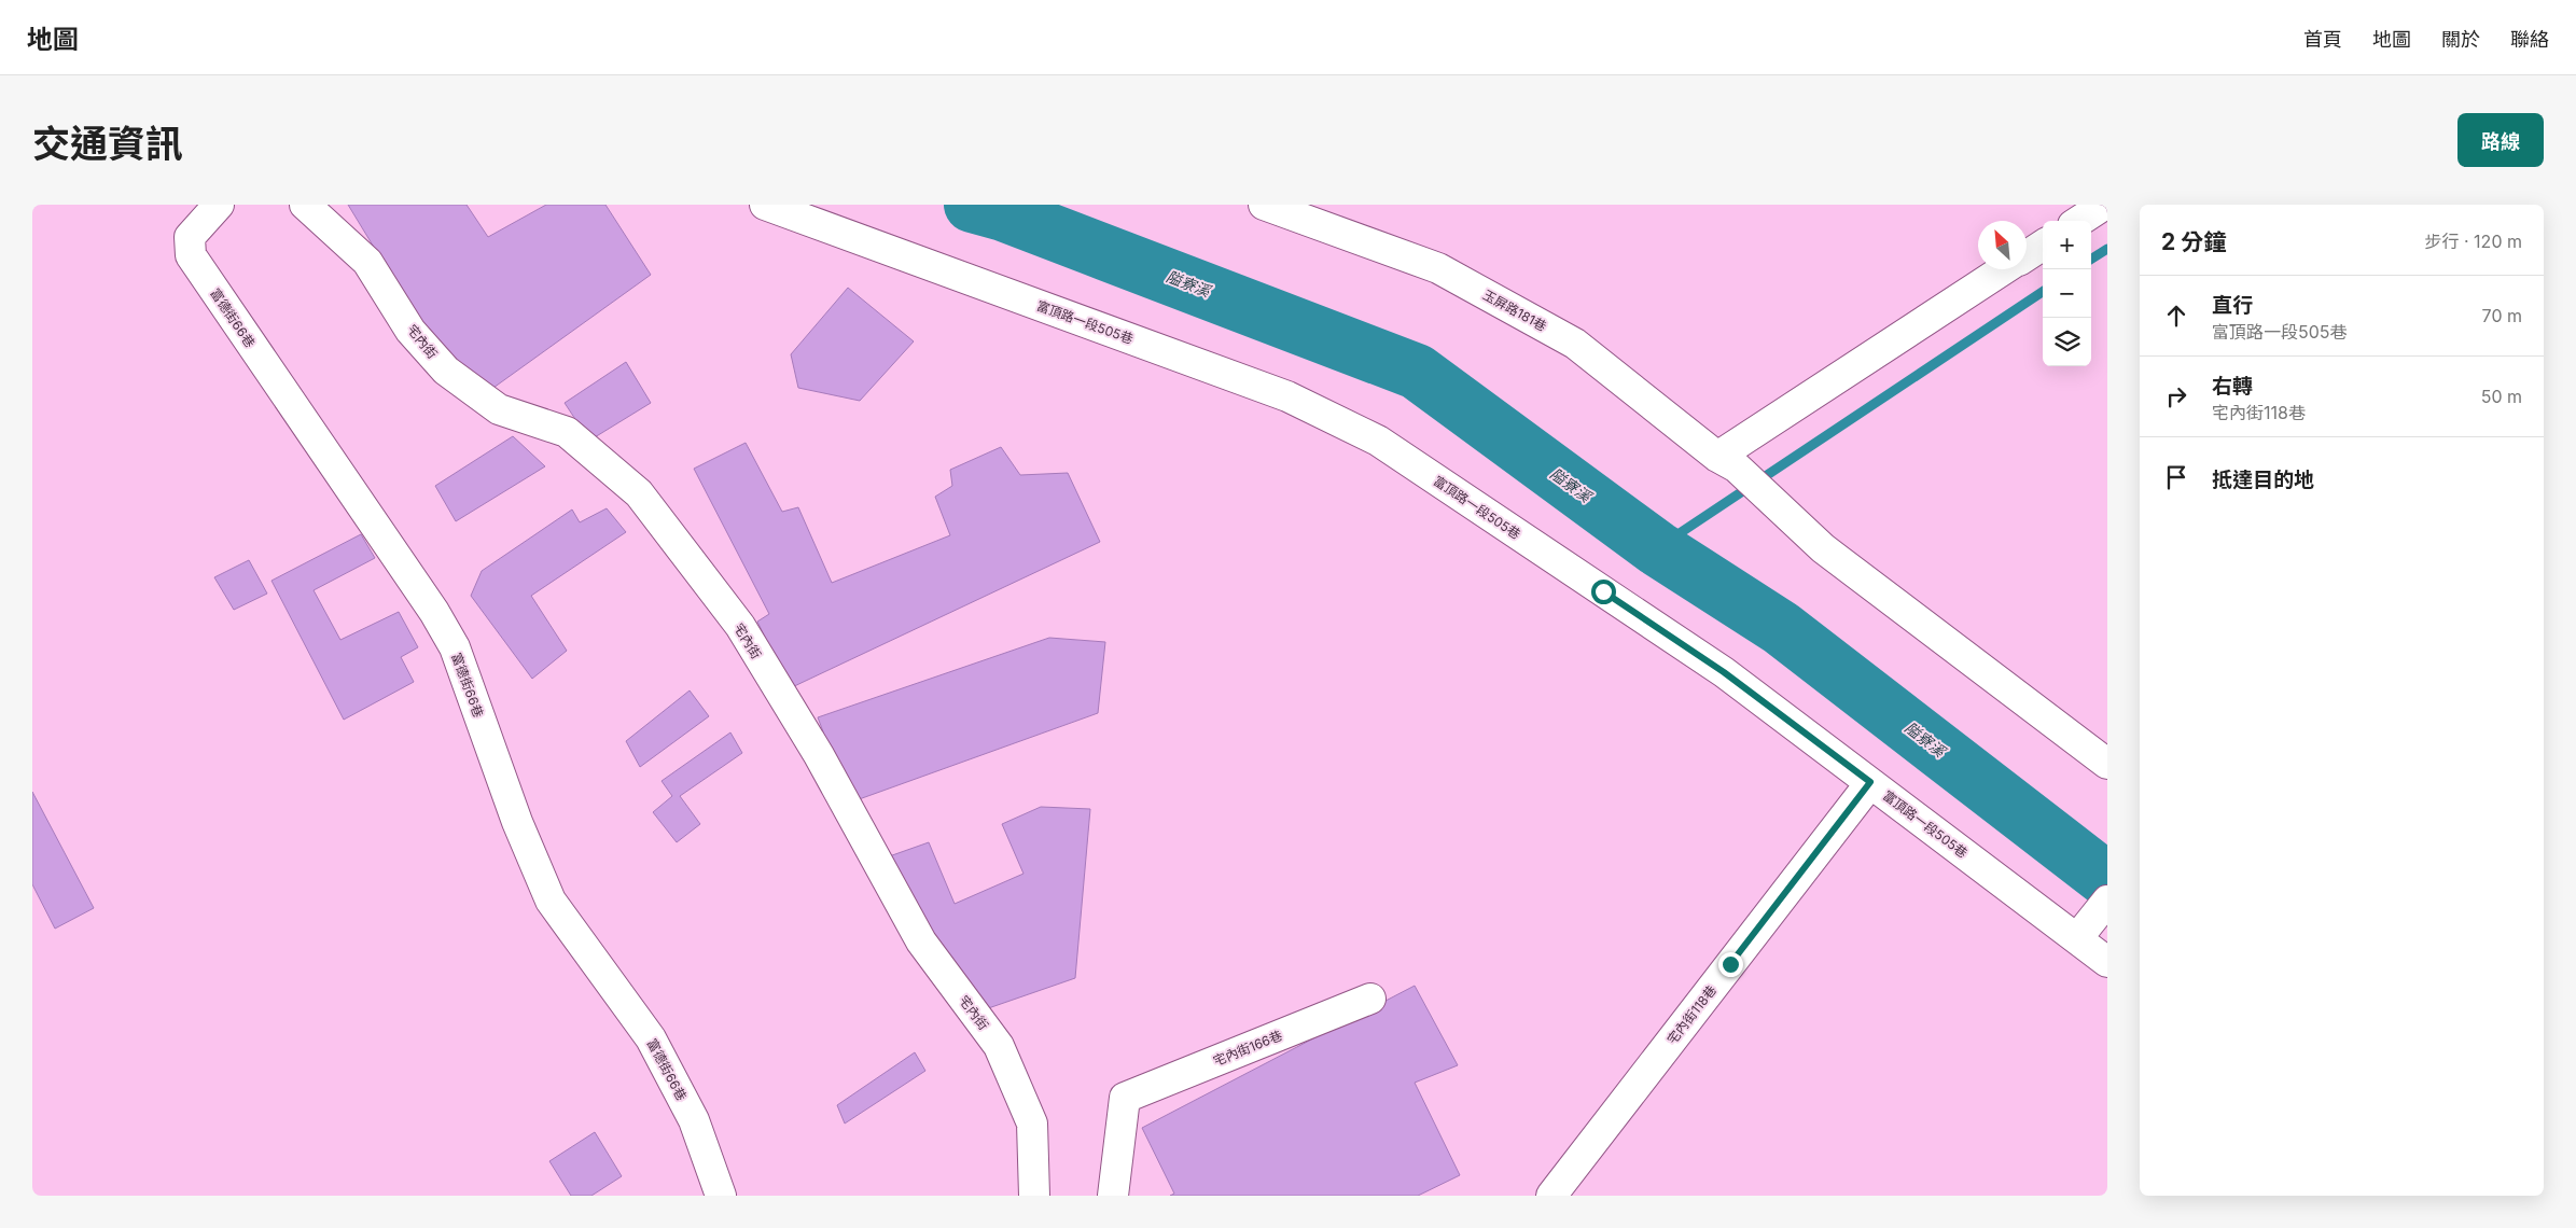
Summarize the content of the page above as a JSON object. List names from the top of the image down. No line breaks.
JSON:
{"streets":{"street":["玉屏路181巷","富德街66巷","富頂路一段505巷","宅內街","宅內街118巷","宅內街166巷"]},"crossings":[["富頂路一段505巷","宅內街118巷"]],"water":["隘寮溪"],"north":"top left","page":{"header":"地圖","nav":["首頁","地圖","關於","聯絡"],"title":"交通資訊","buttons":"路線","heading":["2 分鐘","步行 · 120 m"],"map_buttons":["+","−"],"list":[["直行","富頂路一段505巷","70 m"],["右轉","宅內街118巷","50 m"],"抵達目的地"]}}
